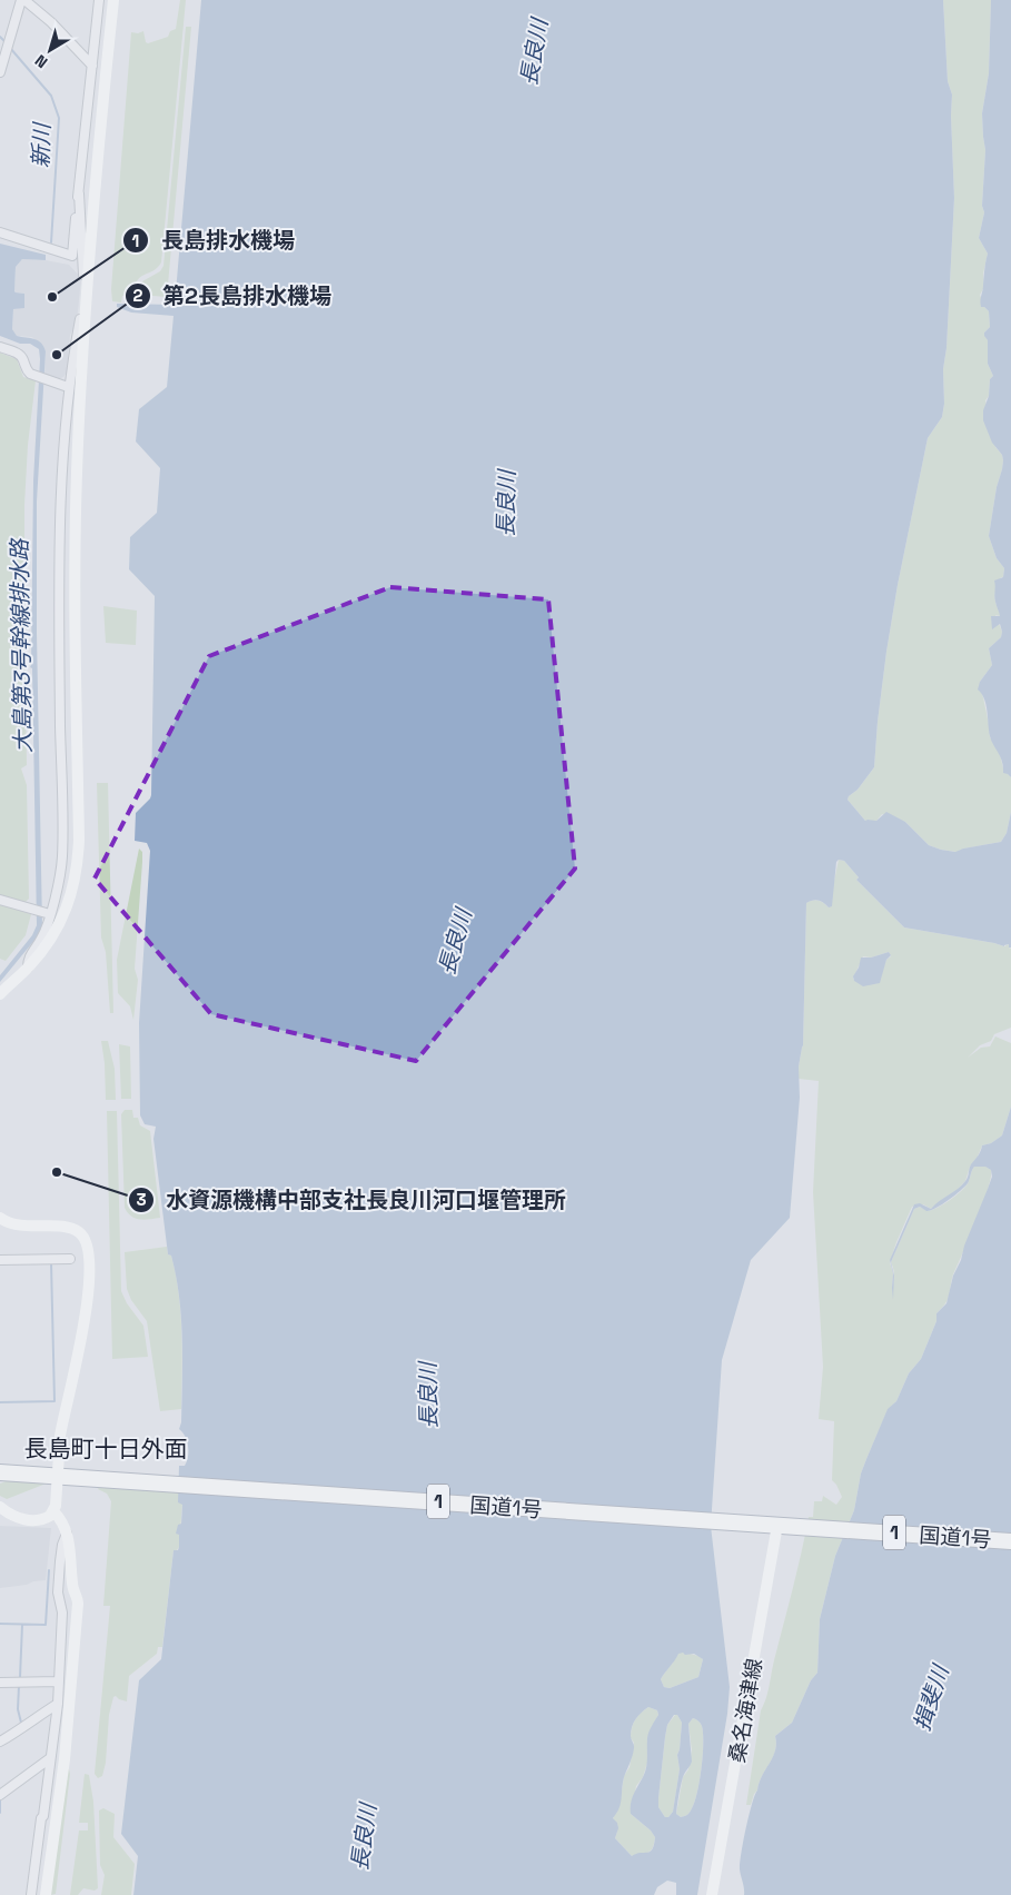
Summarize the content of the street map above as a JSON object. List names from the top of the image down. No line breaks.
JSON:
{"streets":{"highway":["1","国道1号"],"street":["桑名海津線"]},"crossings":[["国道1号","桑名海津線"]],"districts":["長島町十日外面"],"water":["長良川","新川","大島第3号幹線排水路","揖斐川"],"places":["長島排水機場","第2長島排水機場","水資源機構中部支社長良川河口堰管理所"],"north":"bottom left"}
